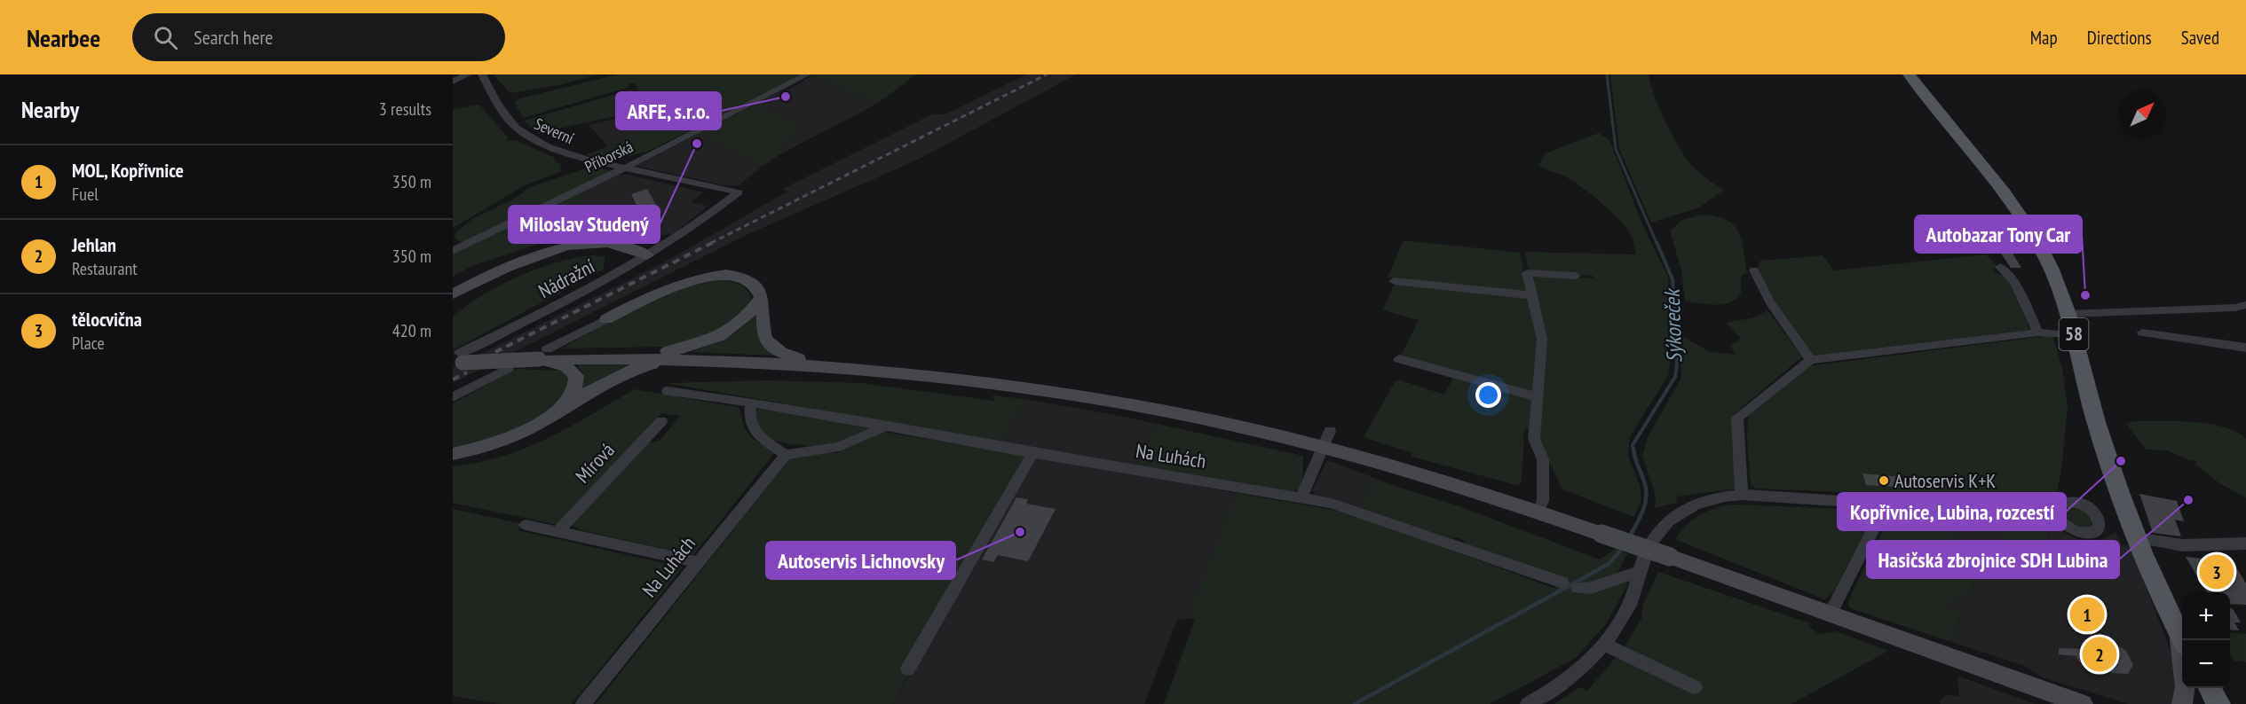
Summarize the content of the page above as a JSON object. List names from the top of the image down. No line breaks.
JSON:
{"streets":{"main road":["58"],"street":["Severní","Příborská","Nádražní","Na Luhách","Mírová"]},"crossings":[["Severní","Příborská"],["Severní","Nádražní"]],"water":["Sýkoreček"],"places":["ARFE, s.r.o.","Miloslav Studený","Autobazar Tony Car","Kopřivnice, Lubina, rozcestí","Autoservis K+K","Hasičská zbrojnice SDH Lubina","Autoservis Lichnovsky"],"north":"top right","page":{"header":"Nearbee","search":"Search here","nav":["Map","Directions","Saved"],"heading":["Nearby","3 results"],"list":[{"mark":"1","name":"MOL, Kopřivnice","note":"Fuel","value":"350 m"},{"mark":"2","name":"Jehlan","note":"Restaurant","value":"350 m"},{"mark":"3","name":"tělocvična","note":"Place","value":"420 m"}],"pins":["3","1","2"],"map_buttons":["+","−"]}}
